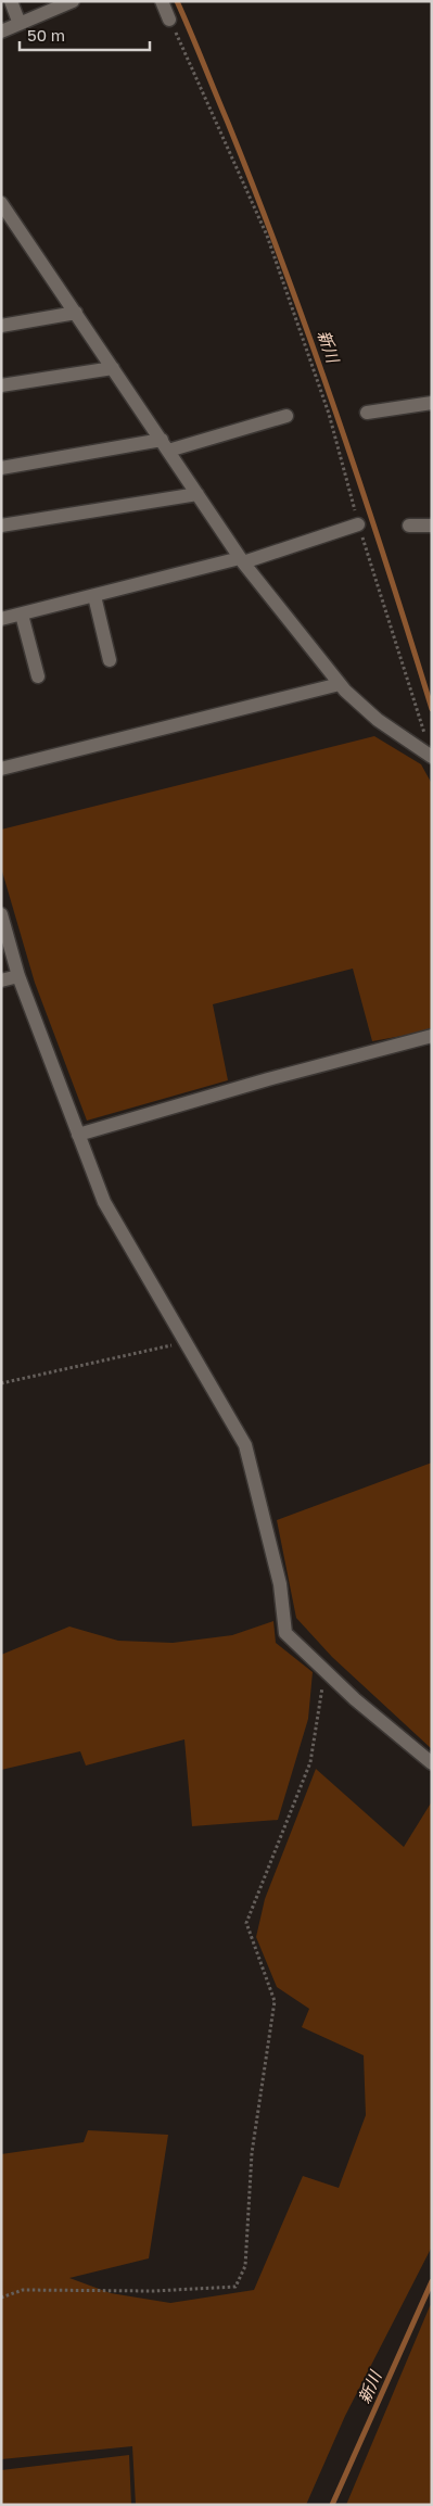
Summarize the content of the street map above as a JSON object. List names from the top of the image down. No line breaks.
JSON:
{"water":["新川"],"scale_bar":"50 m"}
